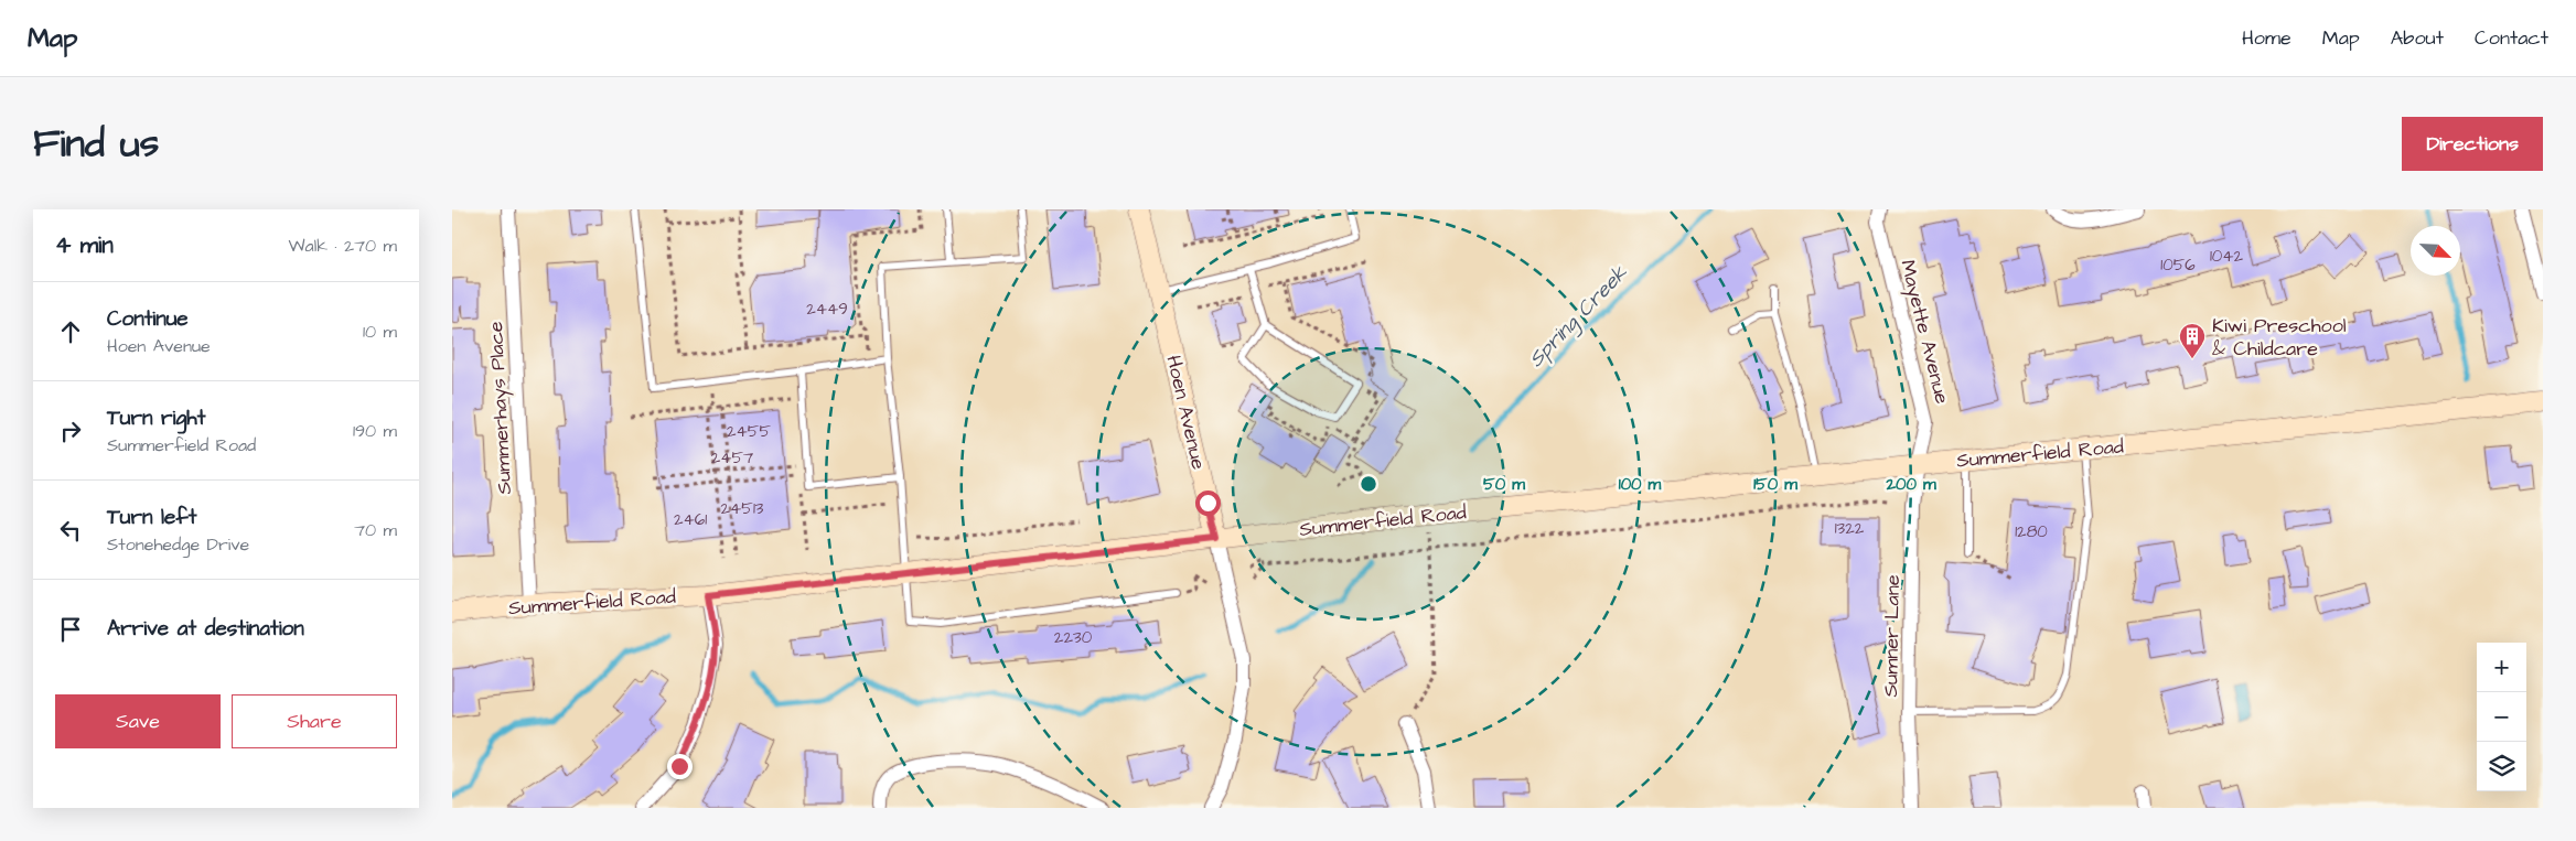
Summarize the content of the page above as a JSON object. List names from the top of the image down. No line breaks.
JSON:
{"streets":{"street":["Mayette Avenue","Summerhays Place","Hoen Avenue","Summerfield Road","Sumner Lane"]},"crossings":[["Mayette Avenue","Summerfield Road"],["Mayette Avenue","Sumner Lane"],["Summerhays Place","Summerfield Road"],["Hoen Avenue","Summerfield Road"],["Summerfield Road","Sumner Lane"]],"water":["Spring Creek"],"places":{"building":["Kiwi Preschool & Childcare"]},"house_numbers":["1042","1056","2449","2455","2457","24513","2461","1322","1280","2230"],"north":"bottom right","page":{"header":"Map","nav":["Home","Map","About","Contact"],"title":"Find us","buttons":["Directions",["Save","Share"]],"heading":["4 min","Walk · 270 m"],"list":[["Continue","Hoen Avenue","10 m"],["Turn right","Summerfield Road","190 m"],["Turn left","Stonehedge Drive","70 m"],"Arrive at destination"],"map_buttons":["+","−"]},"rings":["50 m","100 m","150 m","200 m"]}
